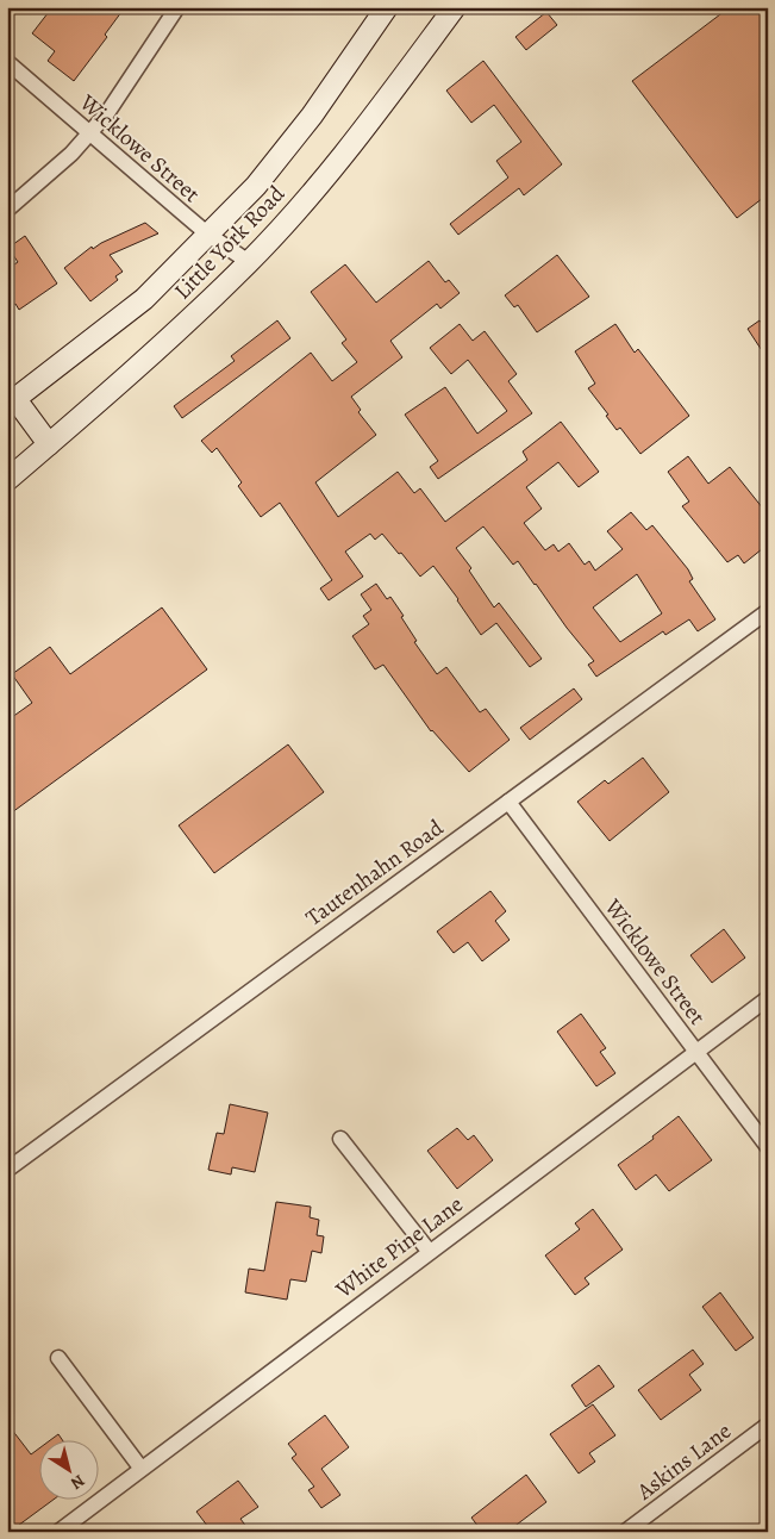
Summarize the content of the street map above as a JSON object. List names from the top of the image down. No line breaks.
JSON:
{"streets":{"main road":["Little York Road"],"street":["Wicklowe Street","Tautenhahn Road","White Pine Lane","Askins Lane"]},"crossings":[["Wicklowe Street","Little York Road"],["Wicklowe Street","Tautenhahn Road"],["Wicklowe Street","White Pine Lane"]],"north":"bottom right"}
